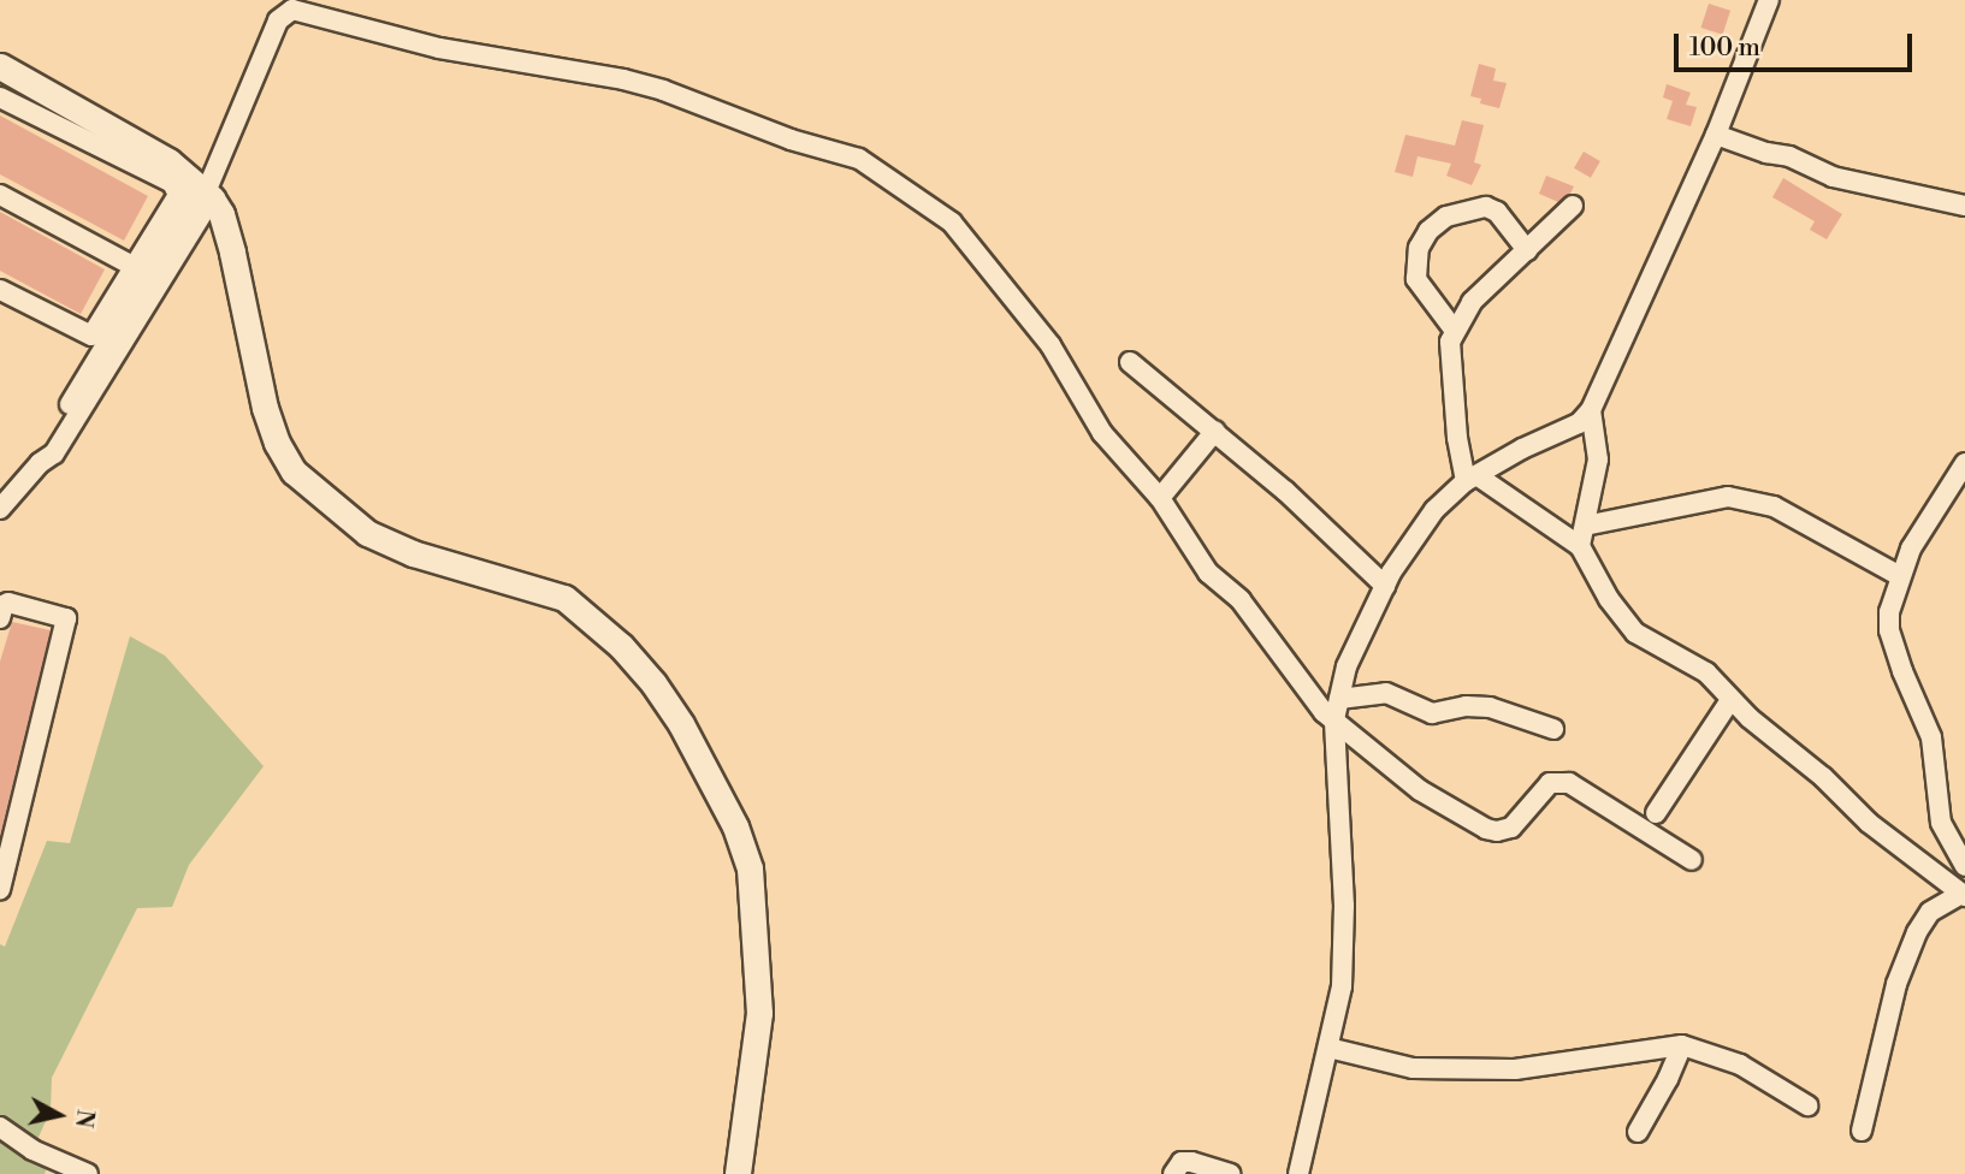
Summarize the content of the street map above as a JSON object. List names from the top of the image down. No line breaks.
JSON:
{"scale_bar":"100 m","north":"right"}
